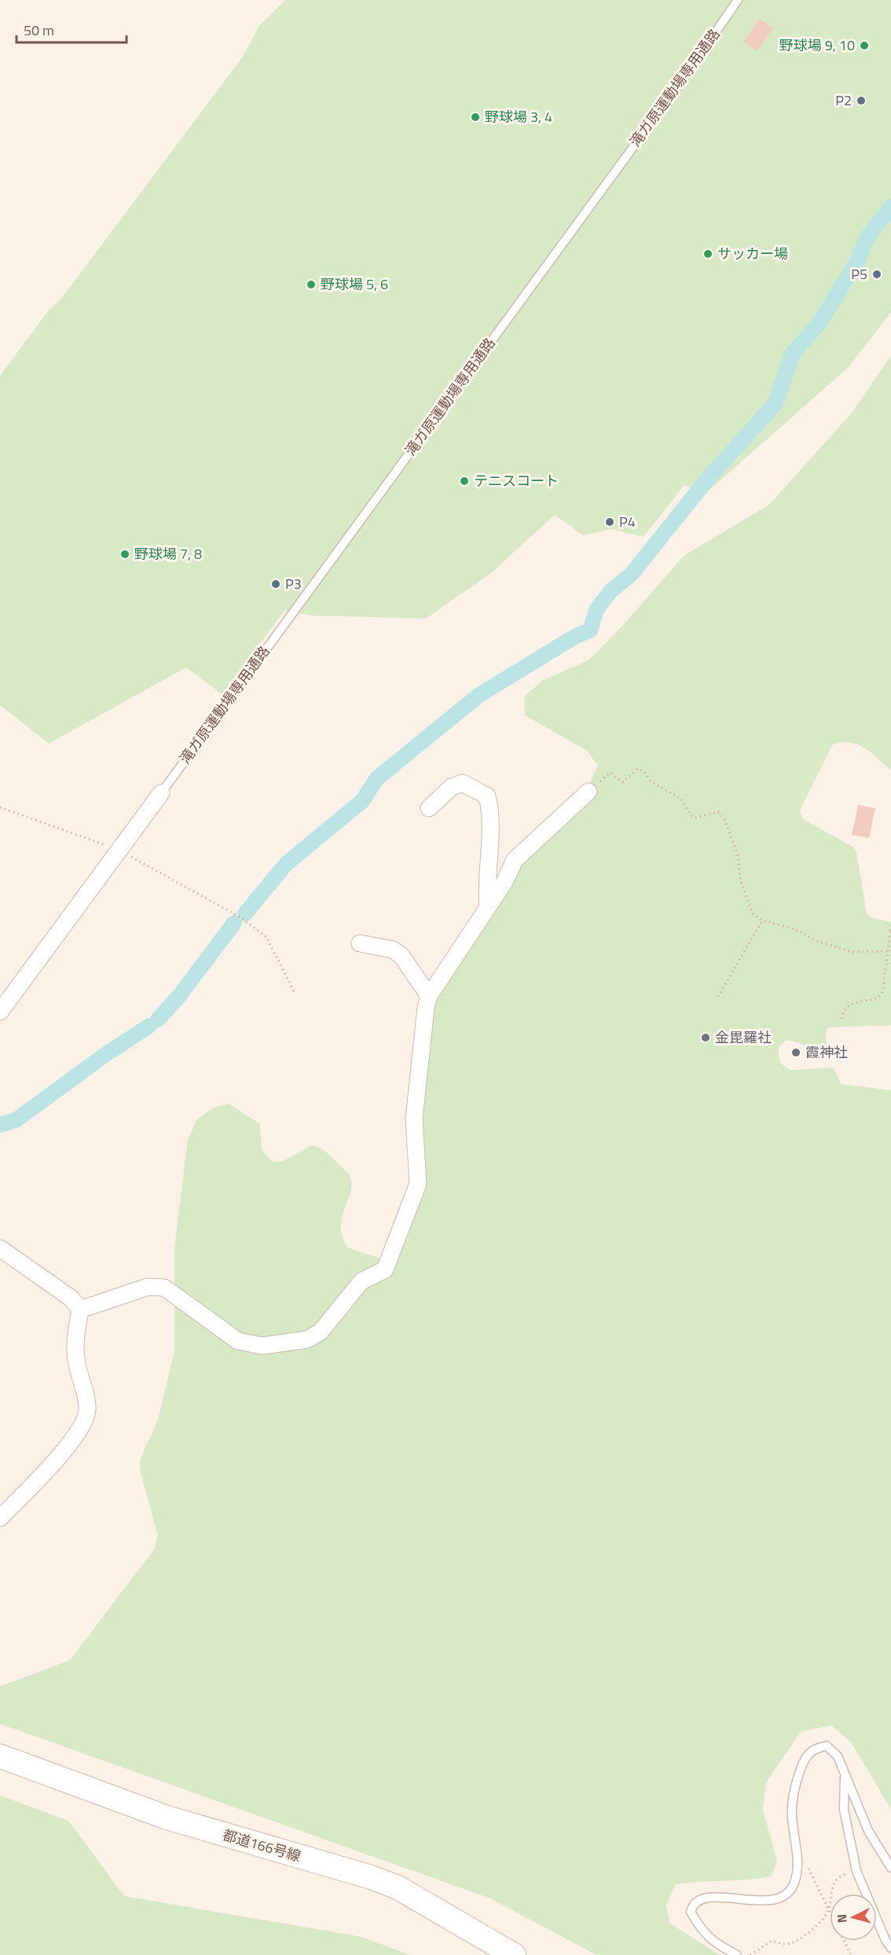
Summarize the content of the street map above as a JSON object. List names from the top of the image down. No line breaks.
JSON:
{"streets":{"main road":["都道166号線"],"lane":["滝ガ原運動場専用通路"]},"places":["野球場 9, 10","P2","野球場 3, 4","サッカー場","P5","野球場 5, 6","テニスコート","P4","野球場 7, 8","P3","金毘羅社","霞神社"],"scale_bar":"50 m","north":"left"}
